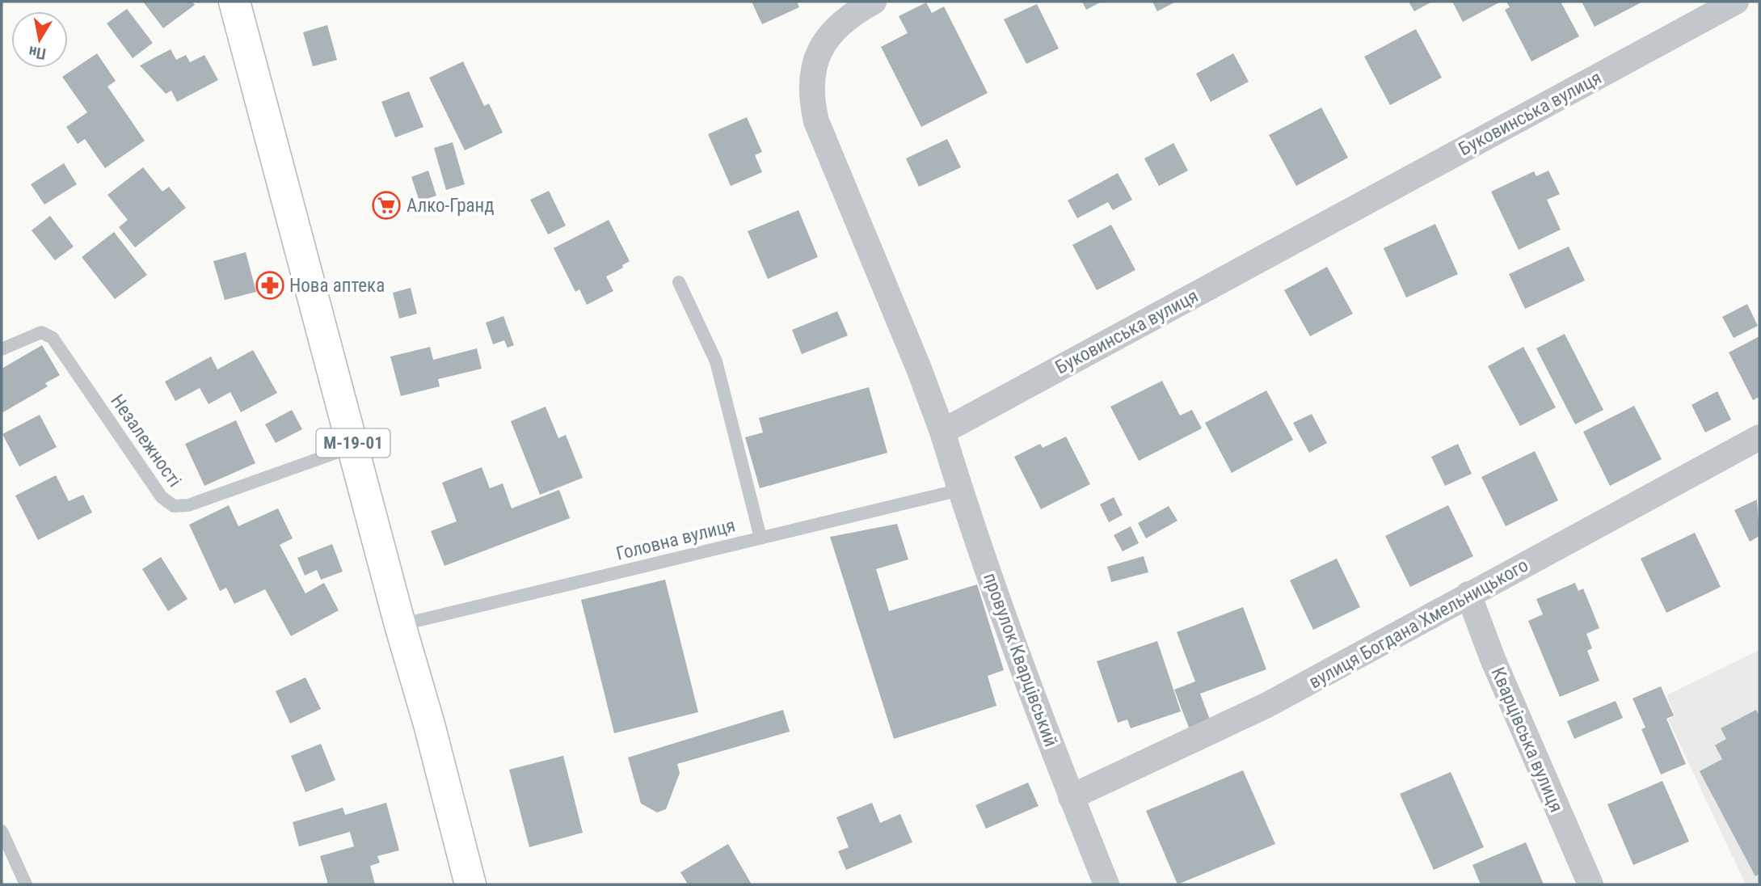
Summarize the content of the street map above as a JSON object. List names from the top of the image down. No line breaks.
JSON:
{"streets":{"main road":["М-19-01"],"street":["Буковинська вулиця","вулиця Богдана Хмельницького","провулок Кварцівський","Кварцівська вулиця"],"lane":["Незалежності","Головна вулиця"]},"crossings":[["Буковинська вулиця","провулок Кварцівський"],["Незалежності","М-19-01"],["М-19-01","Головна вулиця"],["Головна вулиця","провулок Кварцівський"],["вулиця Богдана Хмельницького","провулок Кварцівський"],["вулиця Богдана Хмельницького","Кварцівська вулиця"]],"places":{"supermarket":["Алко-Гранд"],"pharmacy":["Нова аптека"]},"north":"bottom"}
